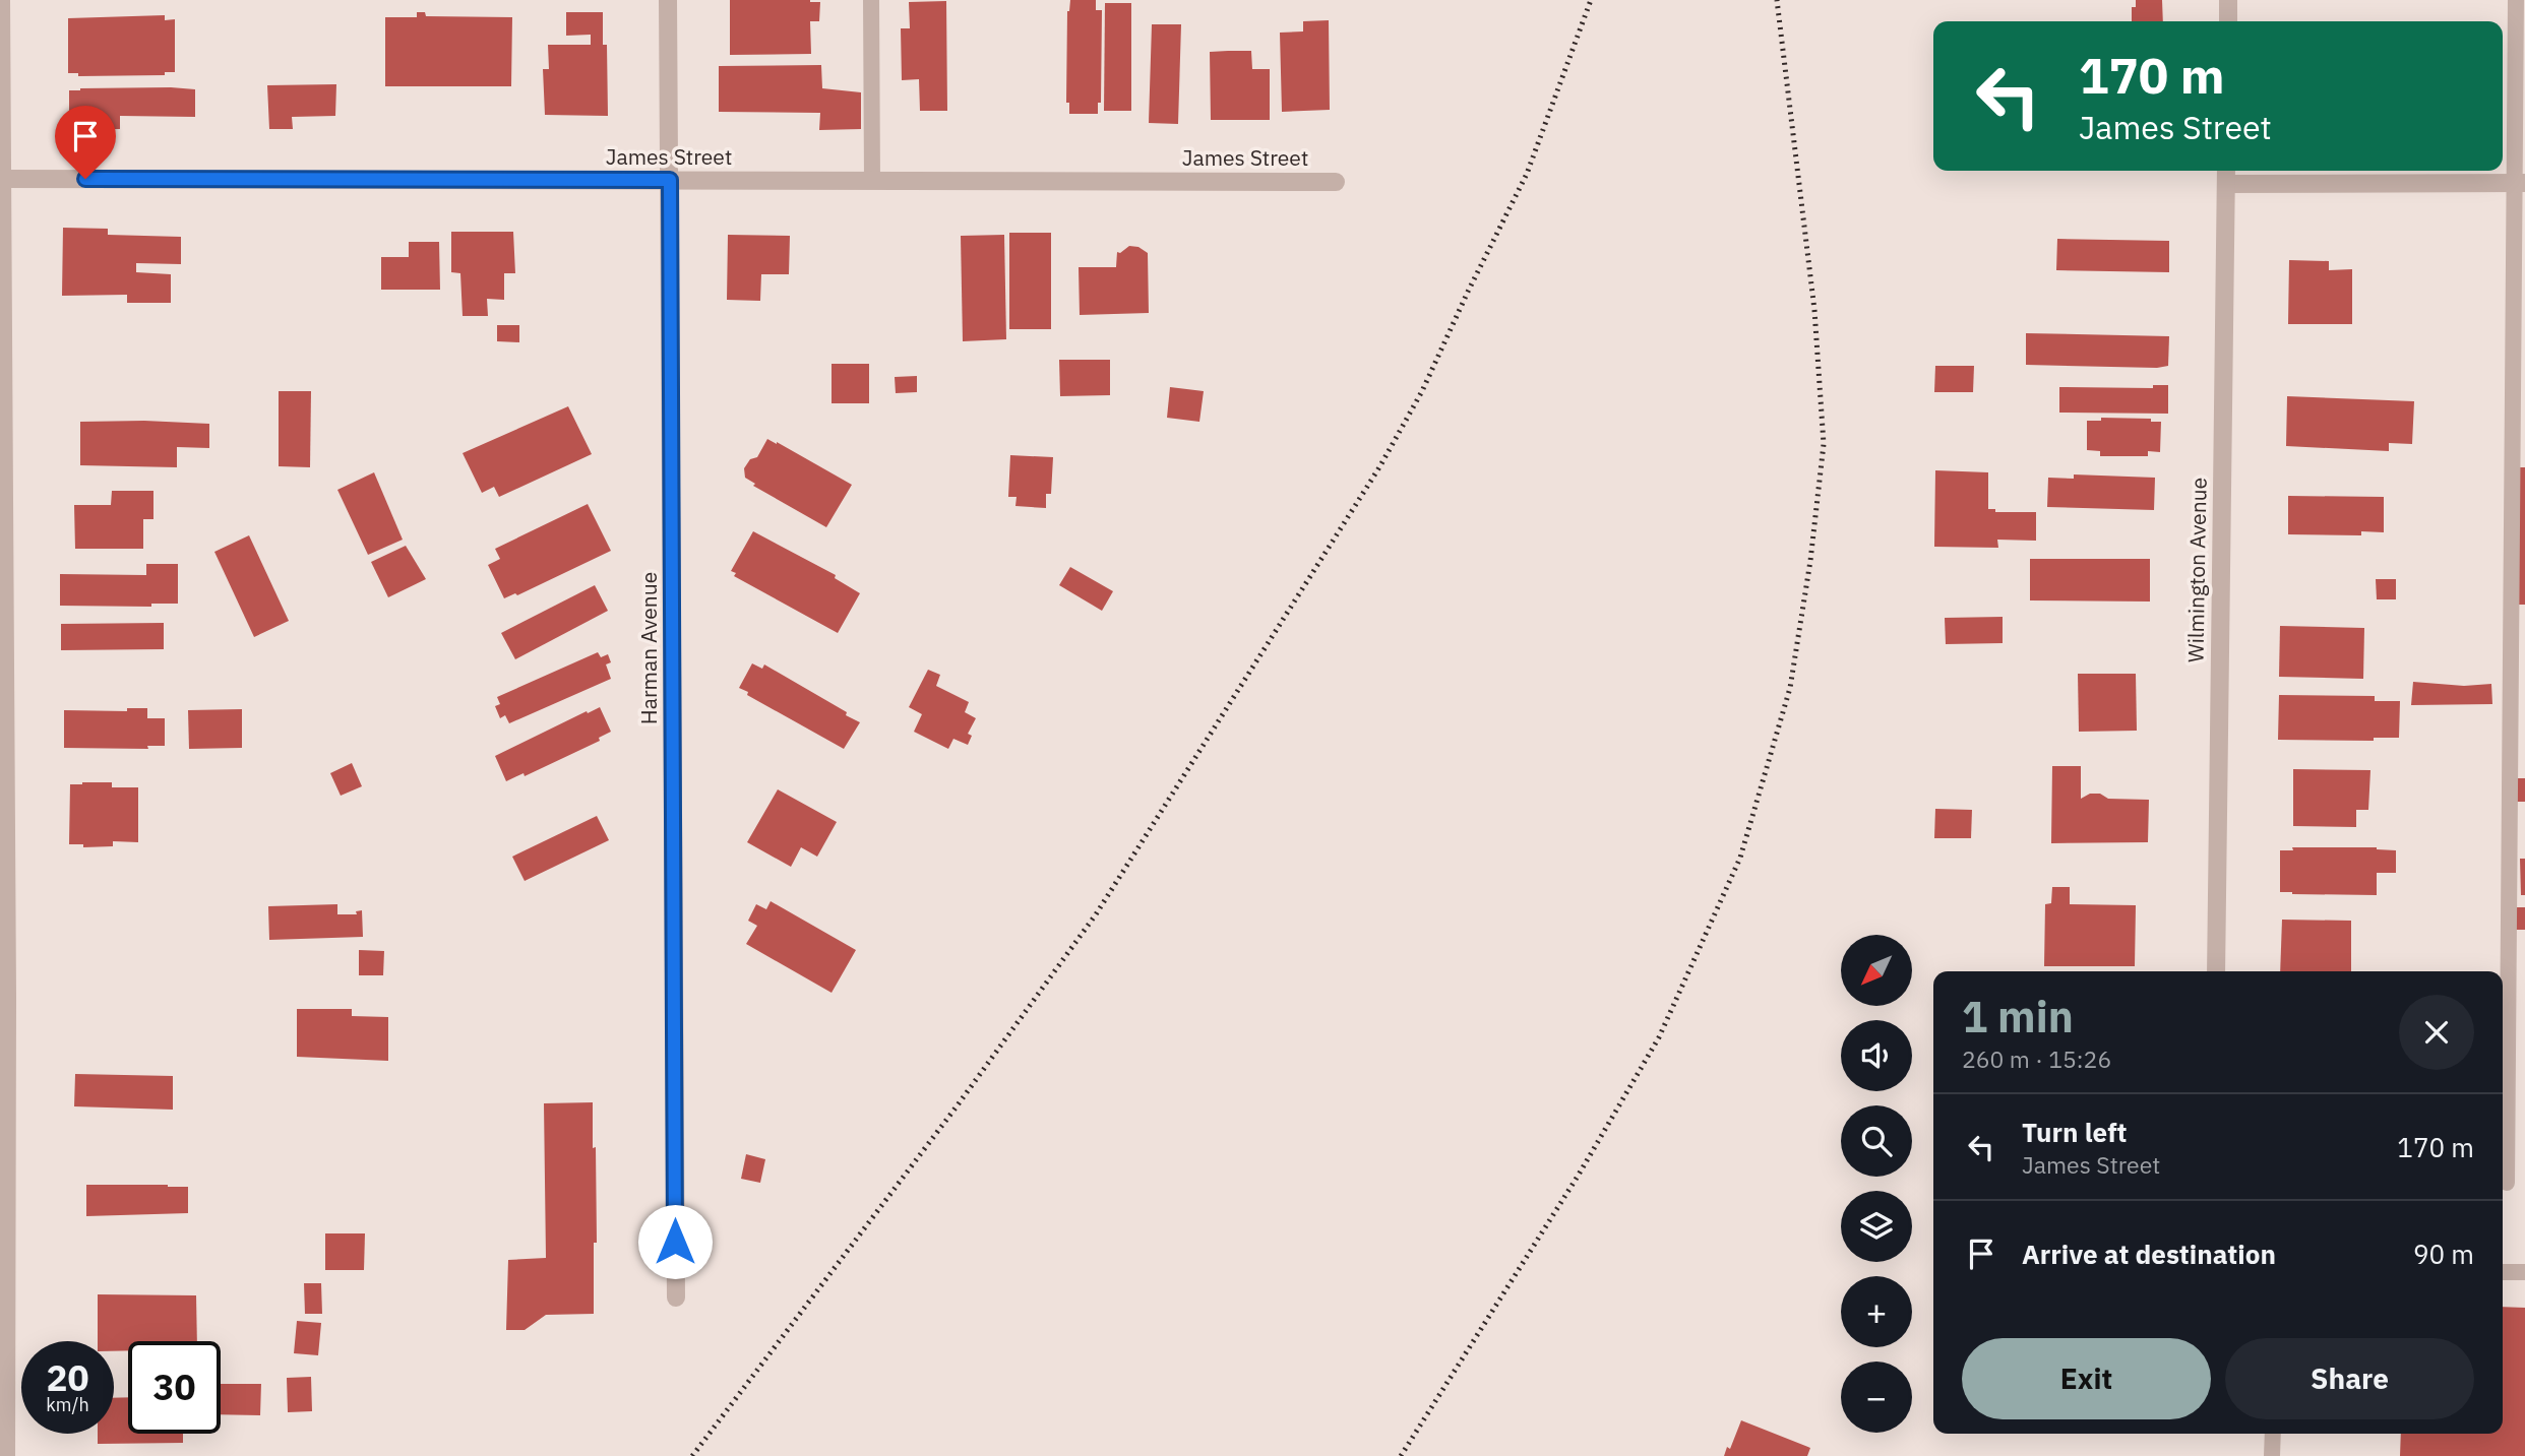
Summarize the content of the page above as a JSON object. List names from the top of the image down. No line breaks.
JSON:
{"streets":{"street":["James Street","Wilmington Avenue","Harman Avenue"]},"crossings":[["James Street","Harman Avenue"]],"north":"bottom left","page":{"turn":["170 m","James Street"],"map_buttons":["+","−"],"heading":["1 min","260 m · 15:26"],"list":[{"name":"Turn left","note":"James Street","value":"170 m"},{"name":"Arrive at destination","value":"90 m"}],"buttons":["Exit","Share"],"speed":"20 km/h","limit":"30"}}
